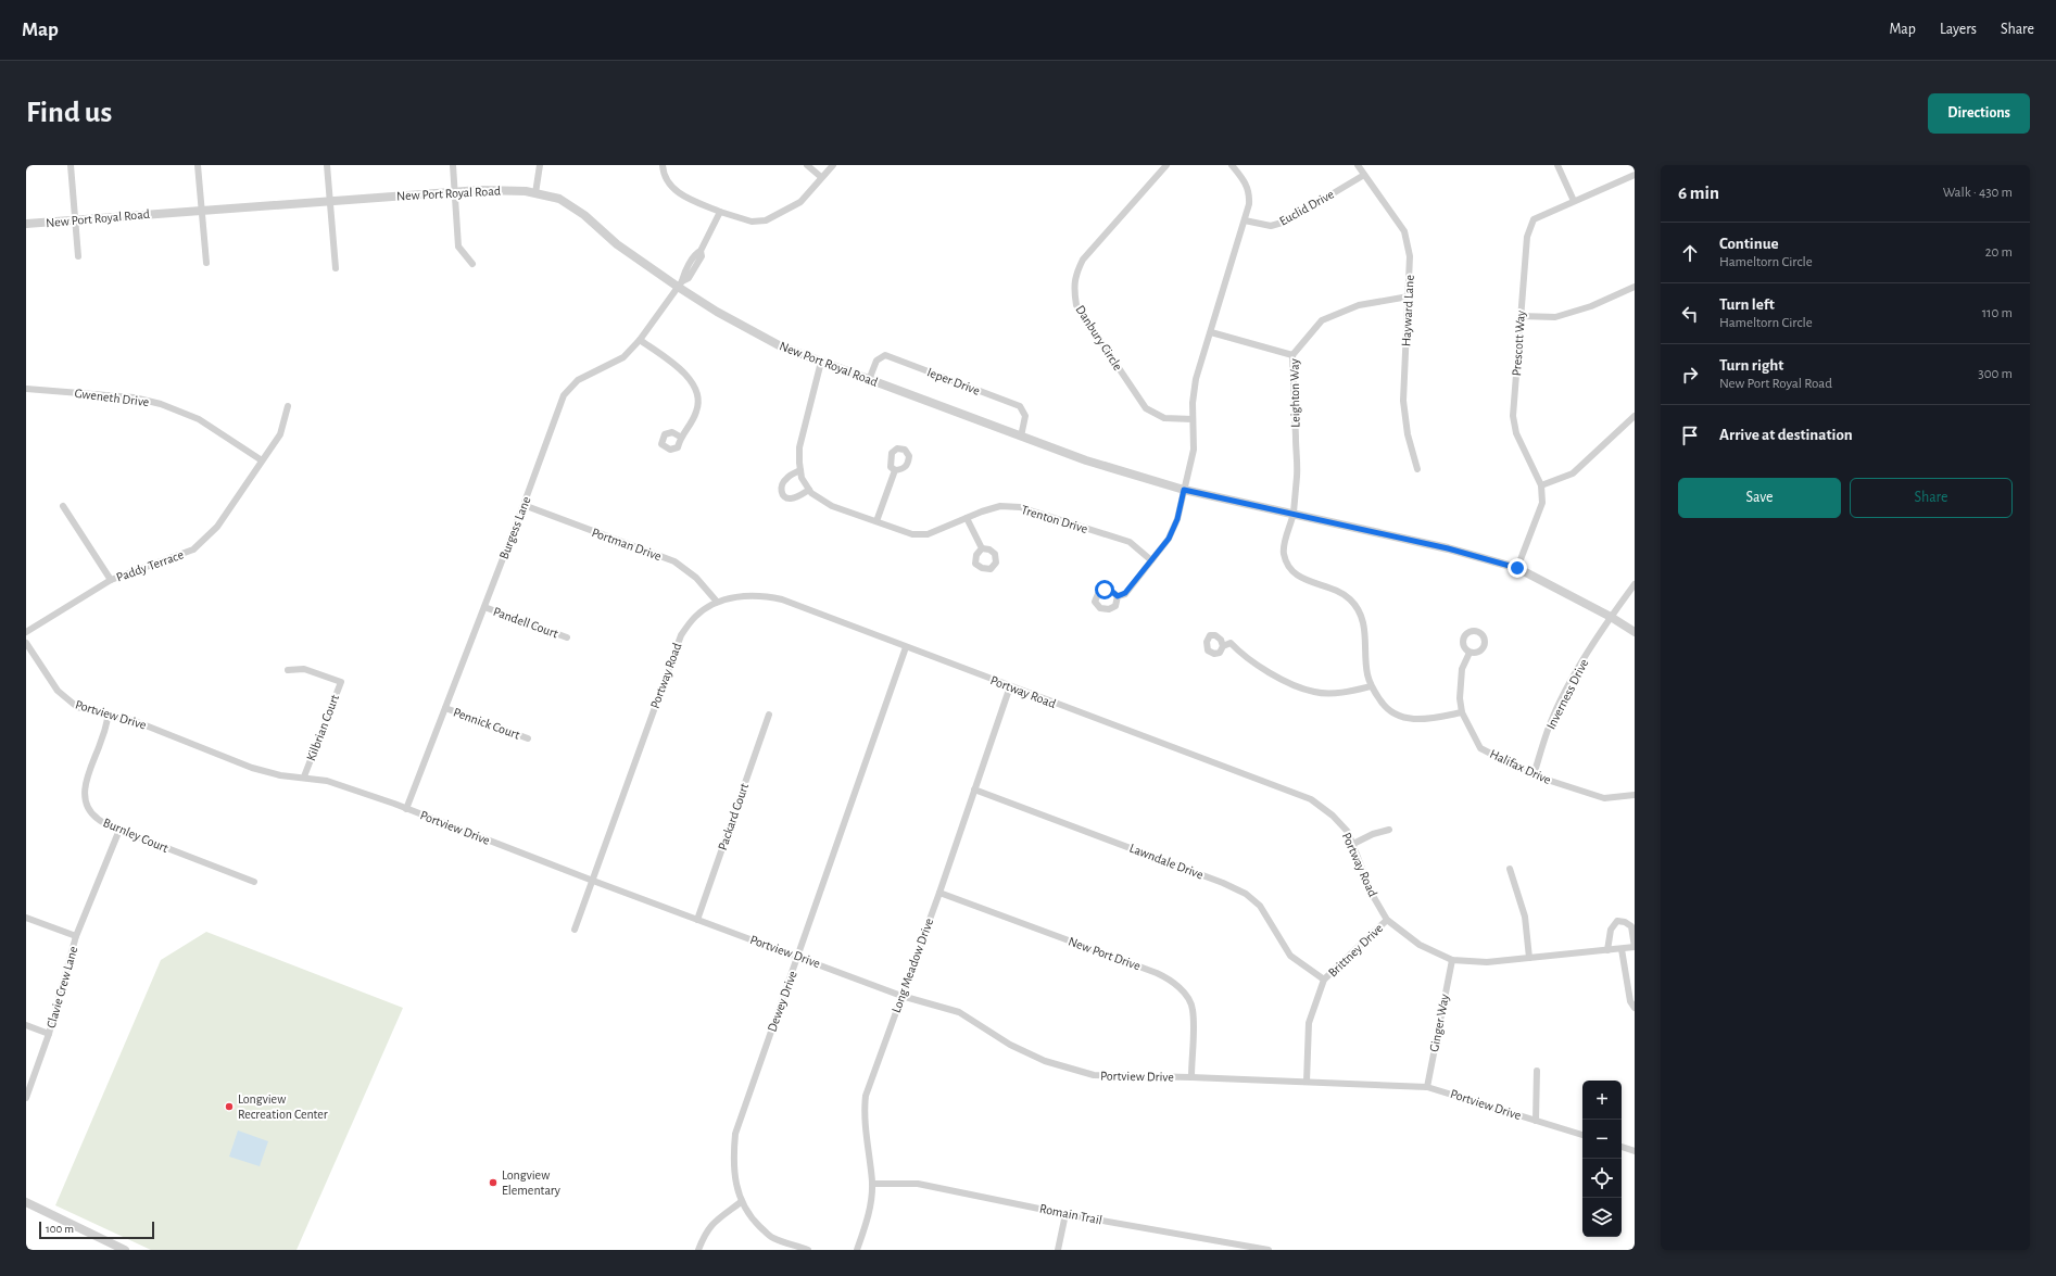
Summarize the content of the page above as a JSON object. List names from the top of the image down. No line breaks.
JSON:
{"streets":{"street":["New Port Royal Road","Euclid Drive","Hayward Lane","Danbury Circle","Prescott Way","Ieper Drive","Leighton Way","Gweneth Drive","Trenton Drive","Burgess Lane","Portman Drive","Paddy Terrace","Pandell Court","Portway Road","Inverness Drive","Portview Drive","Pennick Court","Kilbrian Court","Halifax Drive","Packard Court","Burnley Court","Lawndale Drive","Brittney Drive","New Port Drive","Long Meadow Drive","Clavie Crew Lane","Dewey Drive","Ginger Way","Romain Trail"]},"crossings":[["New Port Royal Road","Prescott Way"],["New Port Royal Road","Ieper Drive"],["New Port Royal Road","Leighton Way"],["New Port Royal Road","Trenton Drive"],["New Port Royal Road","Burgess Lane"],["New Port Royal Road","Inverness Drive"],["Euclid Drive","Hayward Lane"],["Hayward Lane","Leighton Way"],["Gweneth Drive","Paddy Terrace"],["Burgess Lane","Portman Drive"],["Burgess Lane","Pandell Court"],["Burgess Lane","Portview Drive"],["Burgess Lane","Pennick Court"],["Portman Drive","Portway Road"],["Portway Road","Portview Drive"],["Portway Road","Brittney Drive"],["Portway Road","Long Meadow Drive"],["Portway Road","Dewey Drive"],["Portway Road","Ginger Way"],["Inverness Drive","Halifax Drive"],["Portview Drive","Kilbrian Court"],["Portview Drive","Packard Court"],["Portview Drive","Burnley Court"],["Portview Drive","Brittney Drive"],["Portview Drive","New Port Drive"],["Portview Drive","Long Meadow Drive"],["Portview Drive","Dewey Drive"],["Portview Drive","Ginger Way"],["Burnley Court","Clavie Crew Lane"],["Lawndale Drive","Brittney Drive"],["Lawndale Drive","Long Meadow Drive"],["New Port Drive","Long Meadow Drive"],["Long Meadow Drive","Romain Trail"]],"places":["Longview Recreation Center","Longview Elementary"],"scale_bar":"100 m","page":{"header":"Map","nav":["Map","Layers","Share"],"buttons":["Directions",["Save","Share"]],"title":"Find us","heading":["6 min","Walk · 430 m"],"list":[["Continue","Hameltorn Circle","20 m"],["Turn left","Hameltorn Circle","110 m"],["Turn right","New Port Royal Road","300 m"],"Arrive at destination"],"map_buttons":["+","−"],"scale":"100 m"}}
